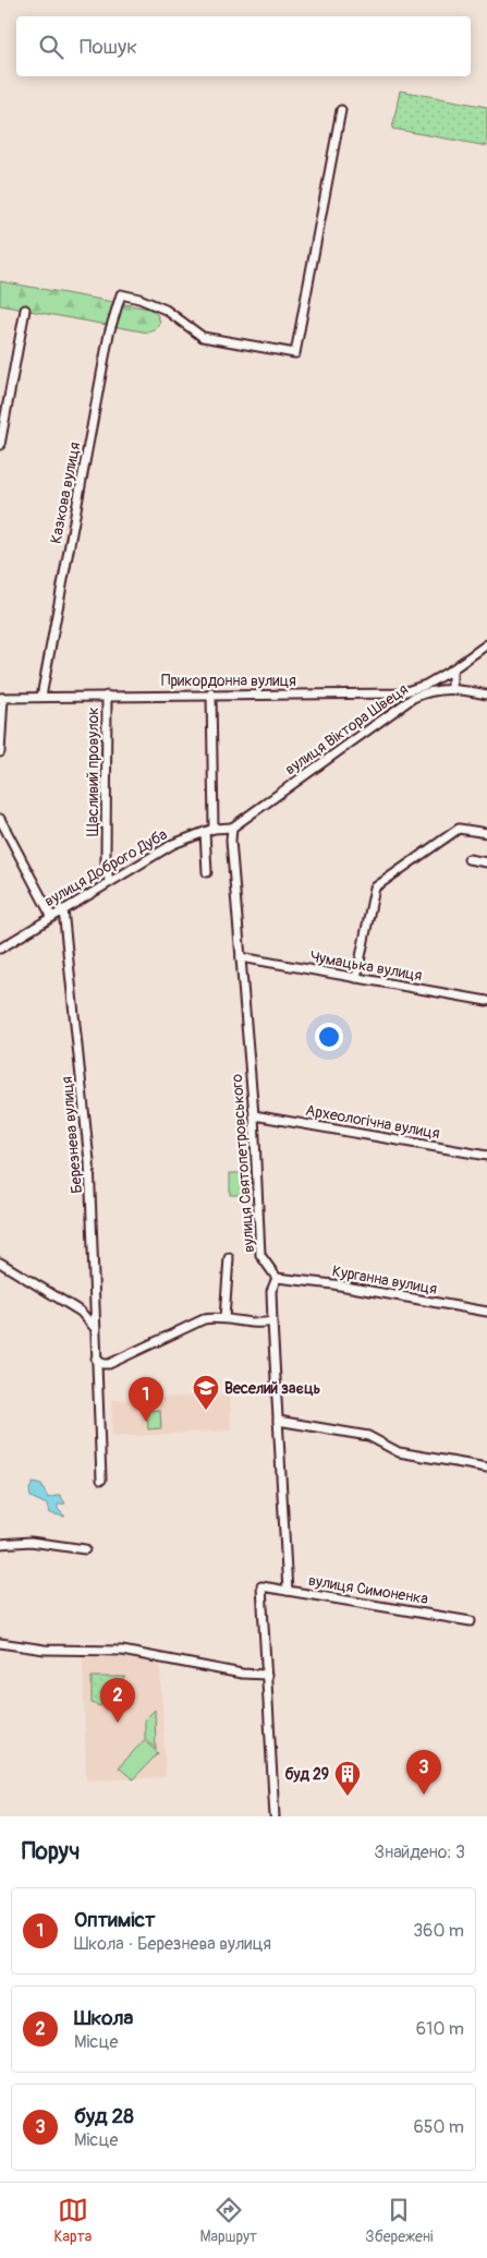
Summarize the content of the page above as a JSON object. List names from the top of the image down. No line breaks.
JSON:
{"streets":{"street":["Казкова вулиця","Прикордонна вулиця","вулиця Віктора Швеця","Щасливий провулок","вулиця Доброго Дуба","Чумацька вулиця","Археологічна вулиця","Березнева вулиця","вулиця Святопетровського","Курганна вулиця","вулиця Симоненка"]},"crossings":[["Казкова вулиця","Прикордонна вулиця"],["Прикордонна вулиця","Щасливий провулок"],["вулиця Віктора Швеця","вулиця Доброго Дуба"],["вулиця Віктора Швеця","вулиця Святопетровського"],["Щасливий провулок","вулиця Доброго Дуба"],["вулиця Доброго Дуба","Березнева вулиця"],["вулиця Доброго Дуба","вулиця Святопетровського"],["Чумацька вулиця","вулиця Святопетровського"],["Археологічна вулиця","вулиця Святопетровського"],["вулиця Святопетровського","Курганна вулиця"]],"places":{"school or university":["Веселий заєць"],"building":["буд 29"]},"page":{"search":"Пошук","pins":["1","2","3"],"heading":["Поруч","Знайдено: 3"],"list":[{"mark":"1","name":"Оптиміст","note":"Школа · Березнева вулиця","value":"360 m"},{"mark":"2","name":"Школа","note":"Місце","value":"610 m"},{"mark":"3","name":"буд 28","note":"Місце","value":"650 m"}],"nav":["Карта","Маршрут","Збережені"]}}
